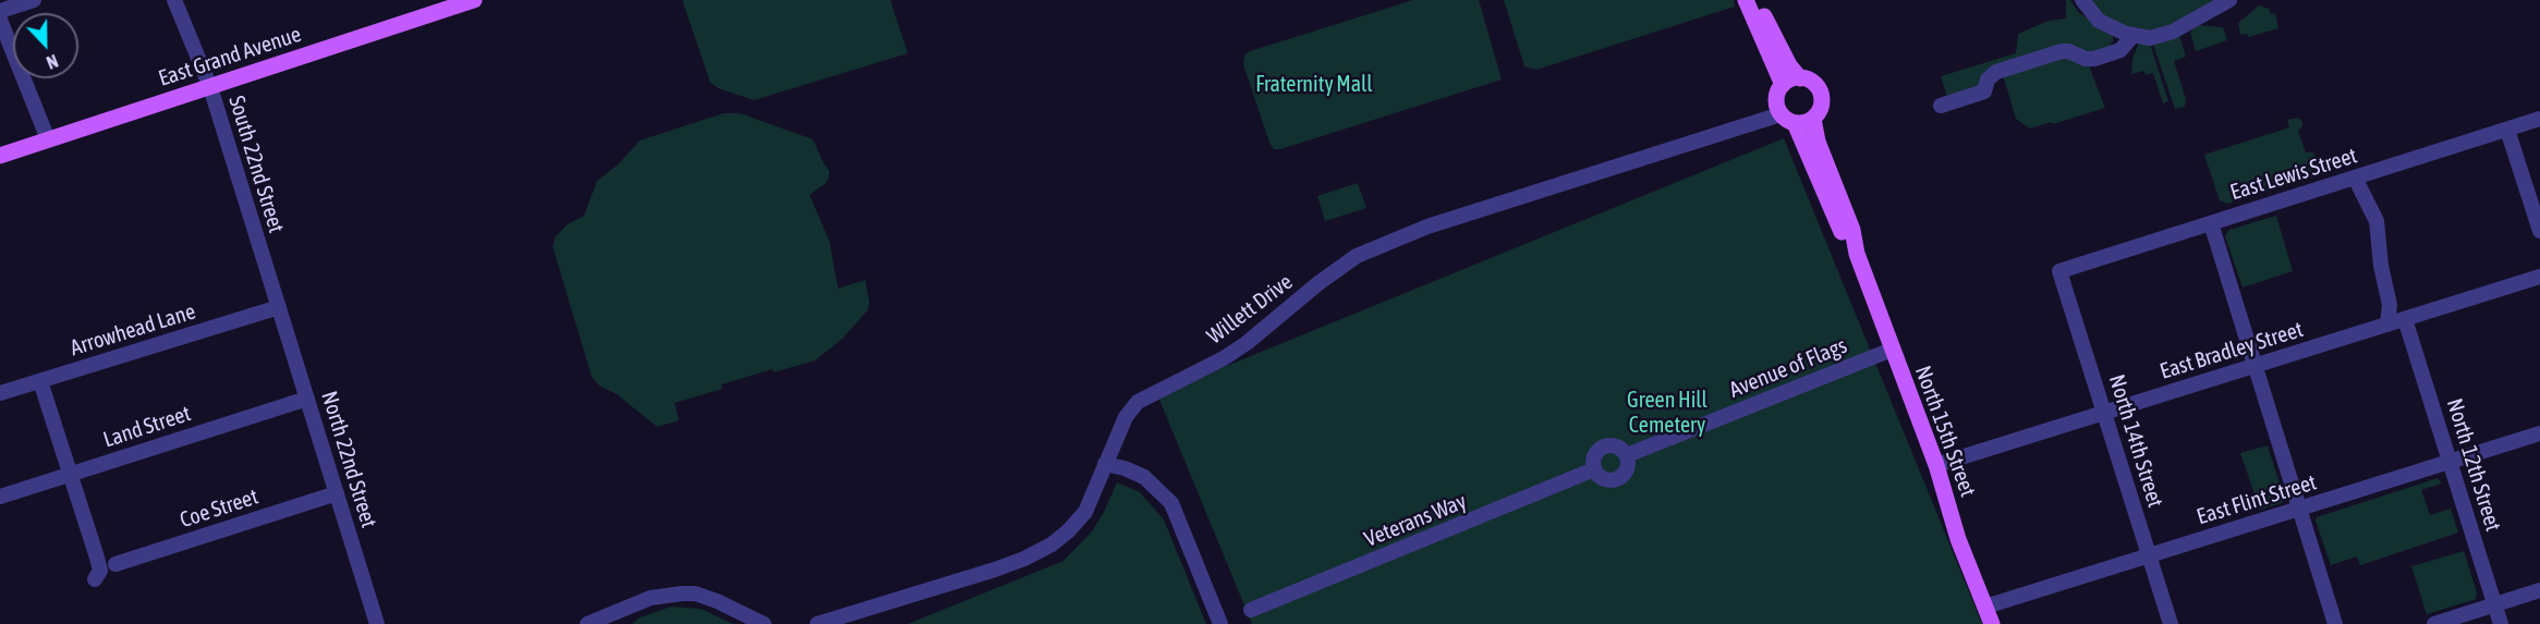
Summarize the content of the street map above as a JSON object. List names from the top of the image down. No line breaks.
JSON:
{"streets":{"main road":["East Grand Avenue","North 15th Street"],"street":["South 22nd Street","East Lewis Street","Willett Drive","Arrowhead Lane","East Bradley Street","Avenue of Flags","Land Street","North 14th Street","North 22nd Street","North 12th Street","East Flint Street","Coe Street","Veterans Way"]},"crossings":[["East Grand Avenue","South 22nd Street"],["South 22nd Street","Arrowhead Lane"],["South 22nd Street","North 22nd Street"],["East Lewis Street","North 14th Street"],["Willett Drive","North 15th Street"],["Arrowhead Lane","North 22nd Street"],["East Bradley Street","North 15th Street"],["East Bradley Street","North 14th Street"],["East Bradley Street","North 12th Street"],["Avenue of Flags","North 15th Street"],["Avenue of Flags","Veterans Way"],["Land Street","North 22nd Street"],["North 15th Street","East Flint Street"],["North 14th Street","East Flint Street"],["North 22nd Street","Coe Street"],["North 12th Street","East Flint Street"]],"parks":["Fraternity Mall","Green Hill Cemetery"],"north":"bottom"}
